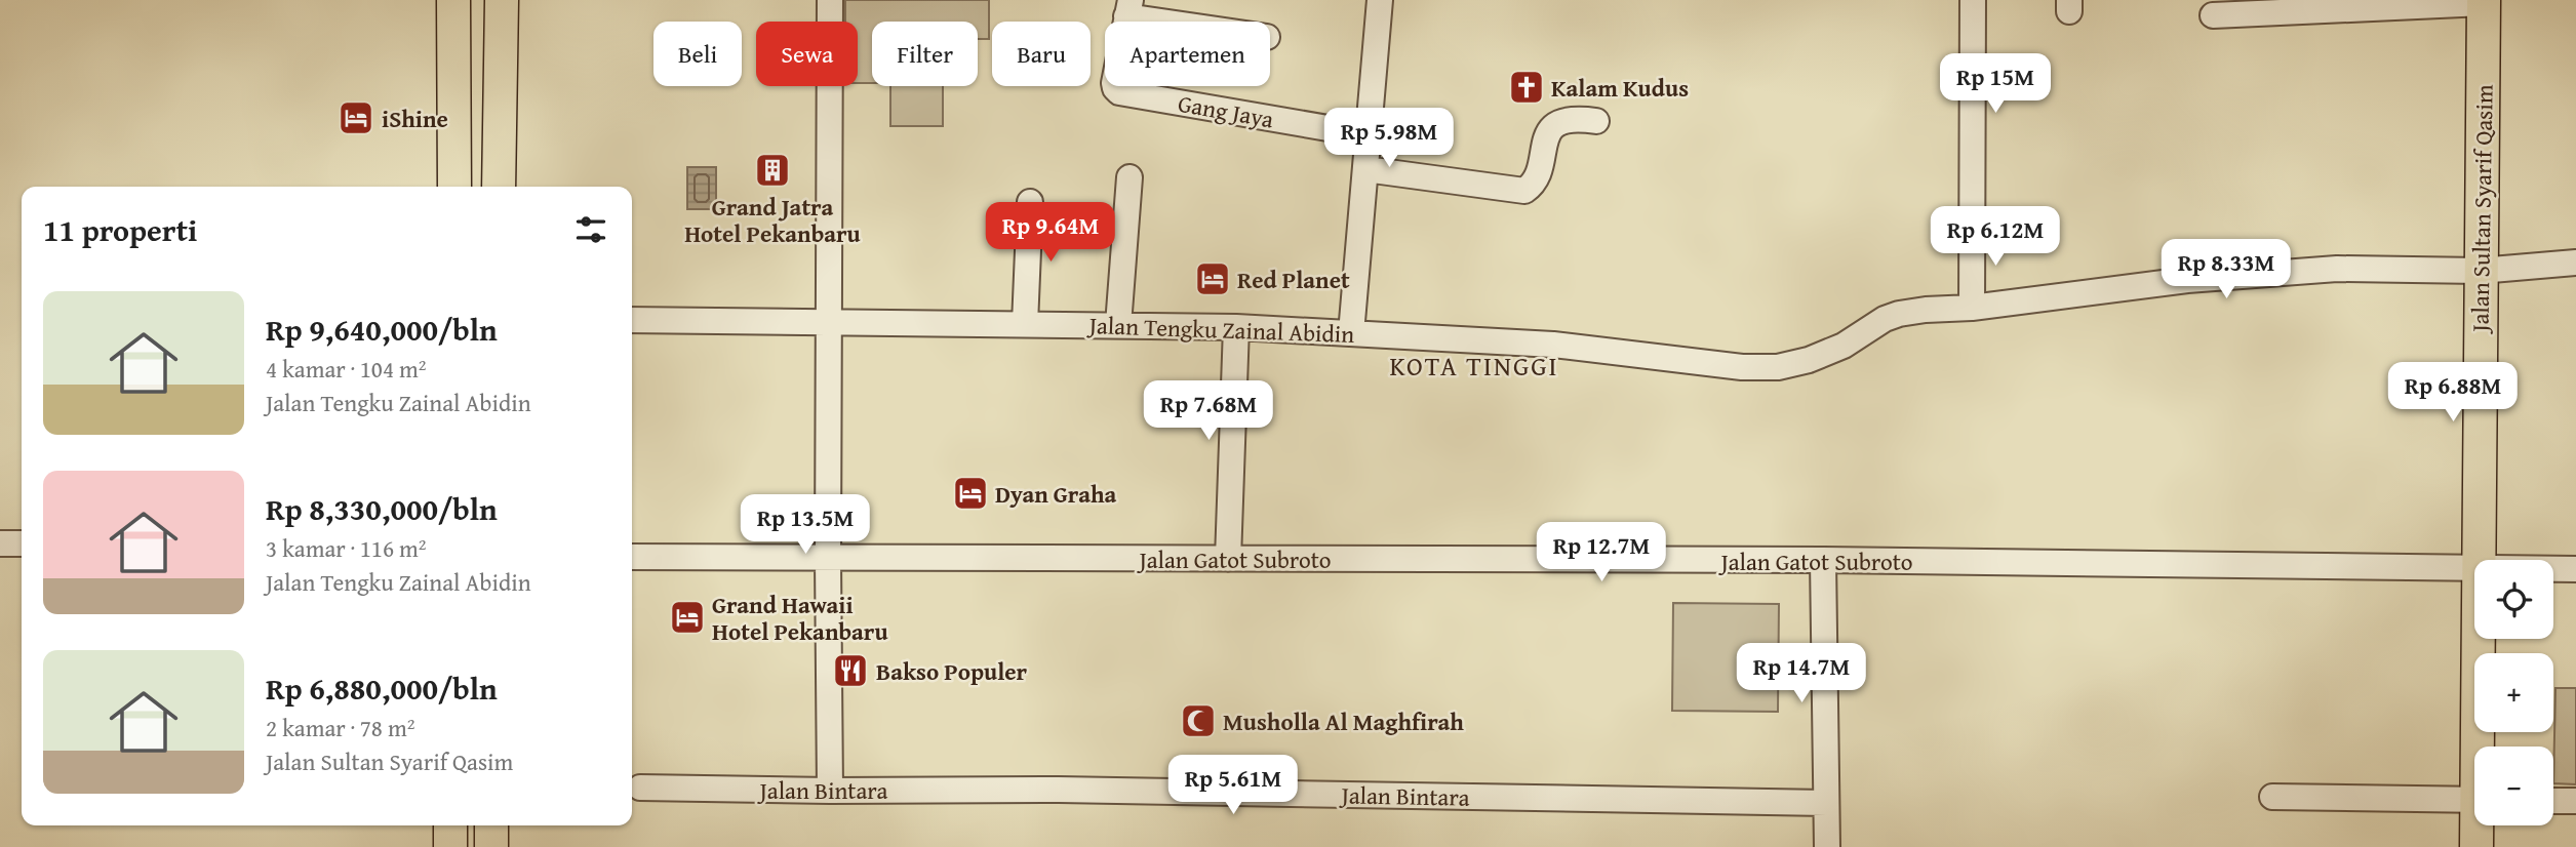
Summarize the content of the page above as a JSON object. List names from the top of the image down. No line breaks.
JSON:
{"streets":{"main road":["Jalan Sultan Syarif Qasim"],"street":["Gang Jaya","Jalan Tengku Zainal Abidin","Jalan Gatot Subroto","Jalan Bintara"]},"crossings":[["Jalan Sultan Syarif Qasim","Jalan Tengku Zainal Abidin"]],"districts":["KOTA TINGGI"],"places":{"church":["Kalam Kudus"],"hotel":["iShine","Red Planet","Dyan Graha","Grand Hawaii Hotel Pekanbaru"],"building":["Grand Jatra Hotel Pekanbaru"],"restaurant":["Bakso Populer"],"mosque":["Musholla Al Maghfirah"]},"page":{"chip":["Beli","Sewa","Filter","Baru","Apartemen"],"price":["Rp 15M","Rp 5.98M","Rp 9.64M","Rp 6.12M","Rp 8.33M","Rp 6.88M","Rp 7.68M","Rp 13.5M","Rp 12.7M","Rp 14.7M","Rp 5.61M"],"heading":"11 properti","list":[{"name":"Rp 9,640,000/bln","note":"4 kamar · 104 m² · Jalan Tengku Zainal Abidin"},{"name":"Rp 8,330,000/bln","note":"3 kamar · 116 m² · Jalan Tengku Zainal Abidin"},{"name":"Rp 6,880,000/bln","note":"2 kamar · 78 m² · Jalan Sultan Syarif Qasim"}],"map_buttons":["+","−"]}}
